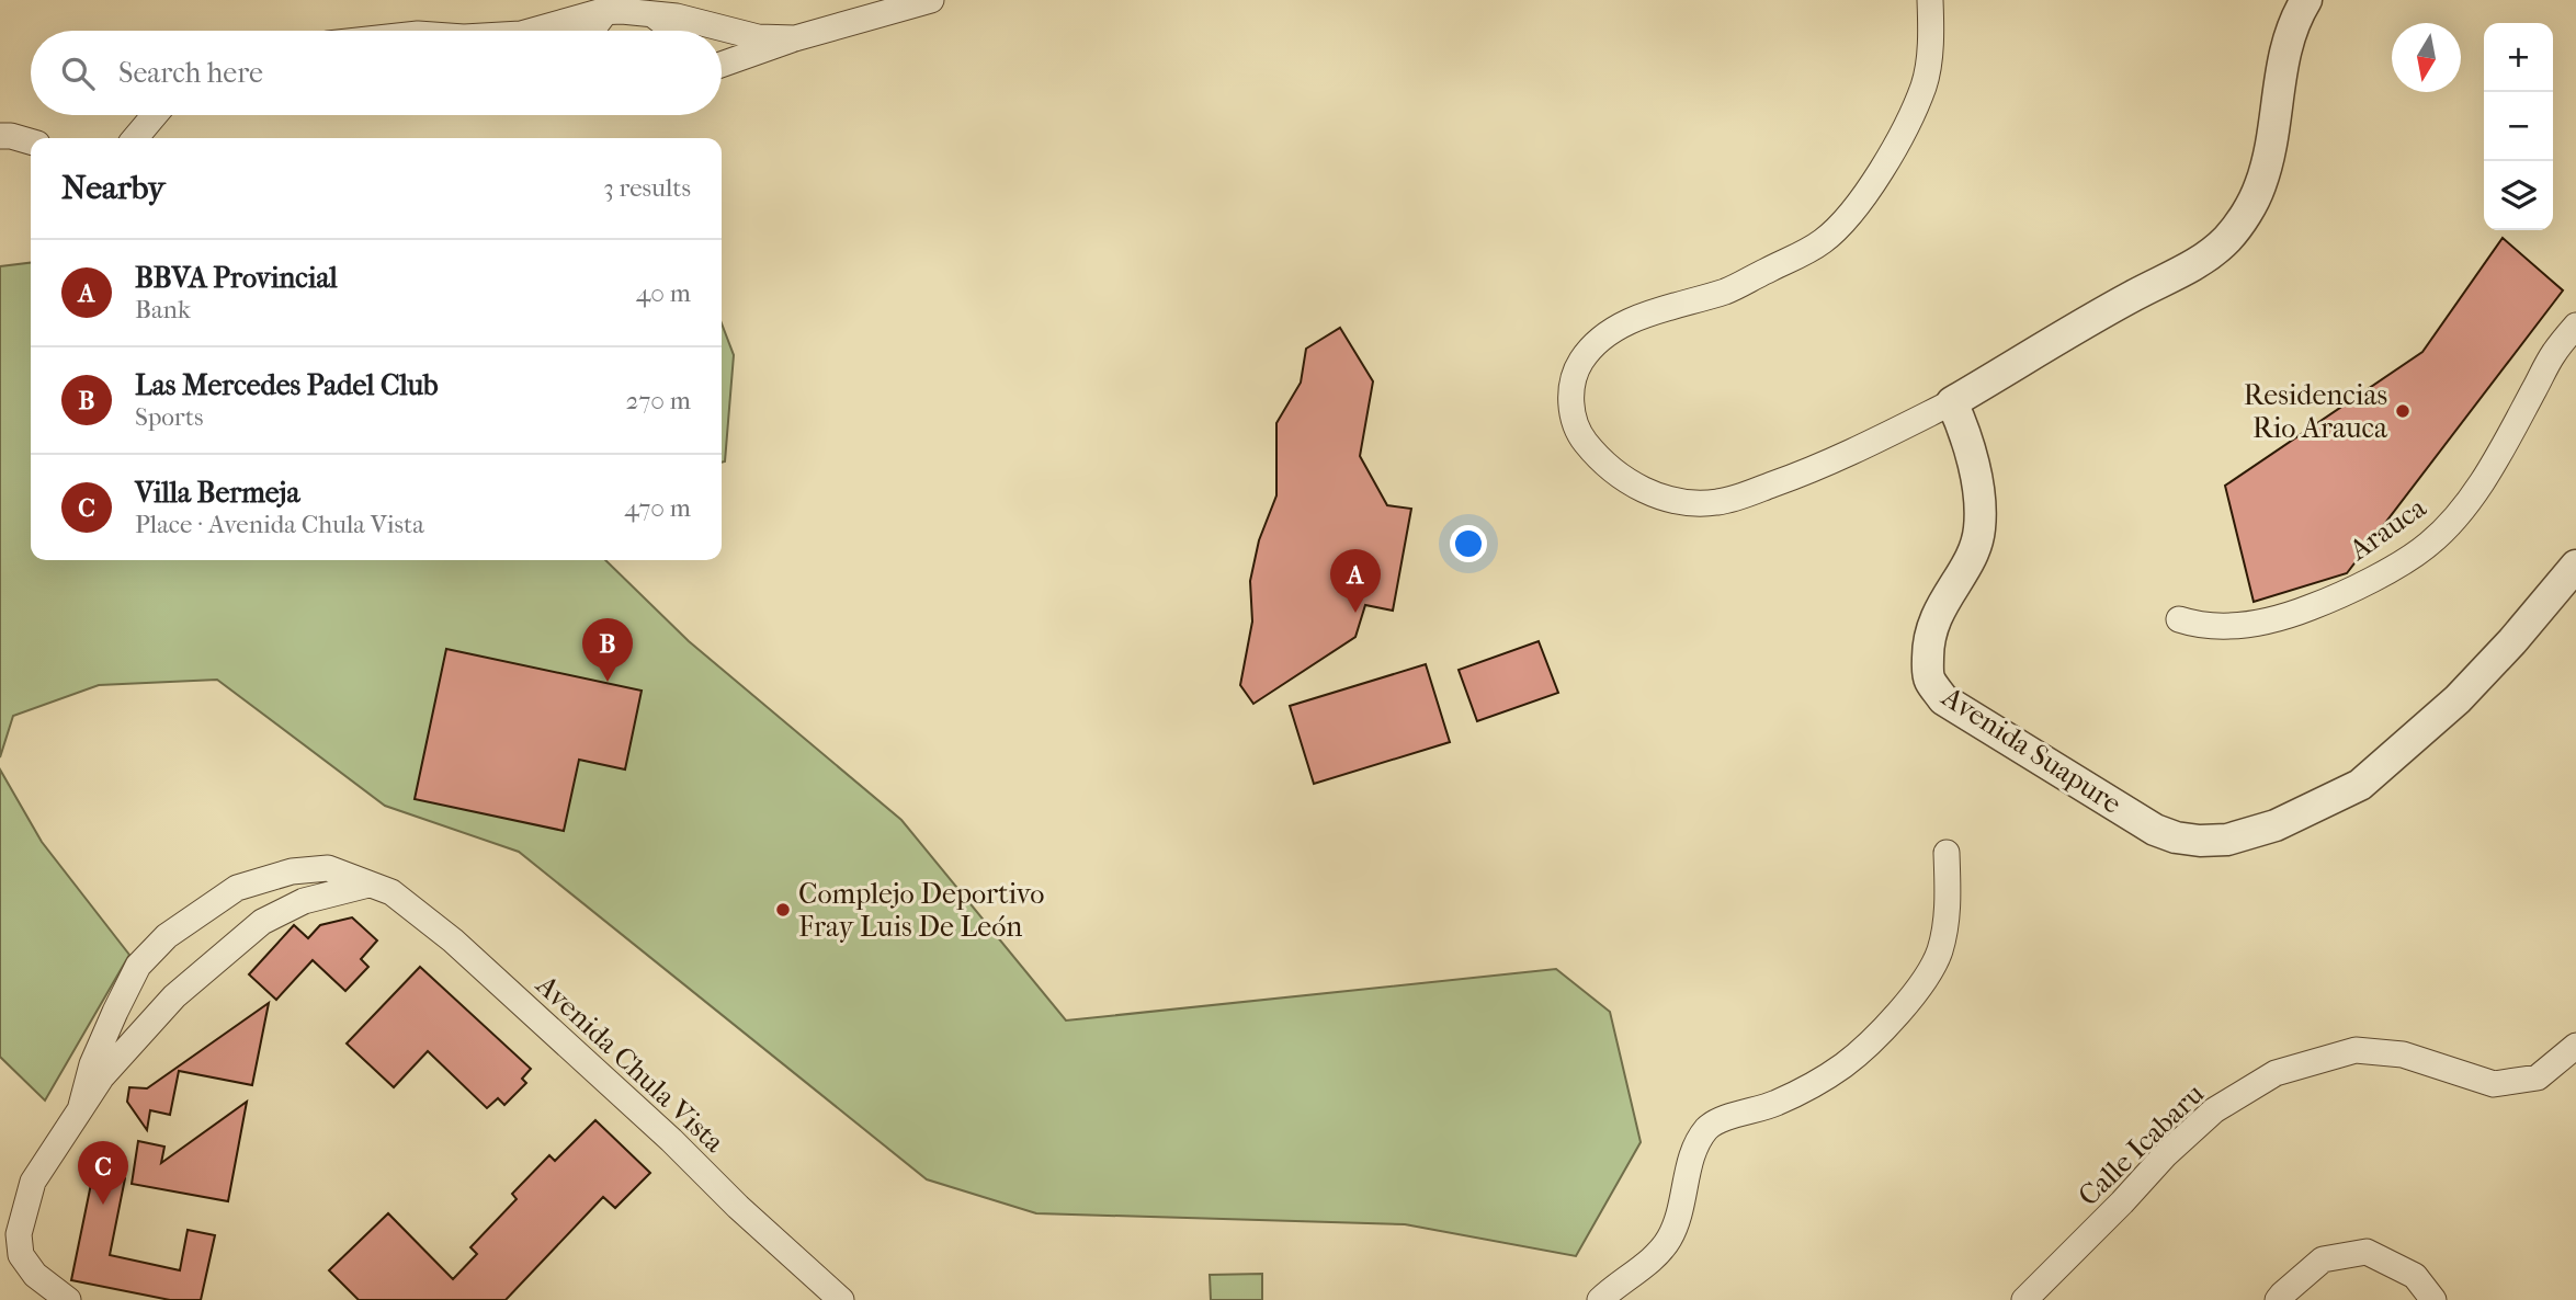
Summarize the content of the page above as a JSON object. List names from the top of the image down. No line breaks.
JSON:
{"streets":{"street":["Arauca","Avenida Suapure","Avenida Chula Vista","Calle Icabaru"]},"places":["Residencias Rio Arauca","Complejo Deportivo Fray Luis De León"],"north":"bottom","page":{"map_buttons":["+","−"],"search":"Search here","heading":["Nearby","3 results"],"list":[{"mark":"A","name":"BBVA Provincial","note":"Bank","value":"40 m"},{"mark":"B","name":"Las Mercedes Padel Club","note":"Sports","value":"270 m"},{"mark":"C","name":"Villa Bermeja","note":"Place · Avenida Chula Vista","value":"470 m"}],"pins":["A","B","C"]}}
